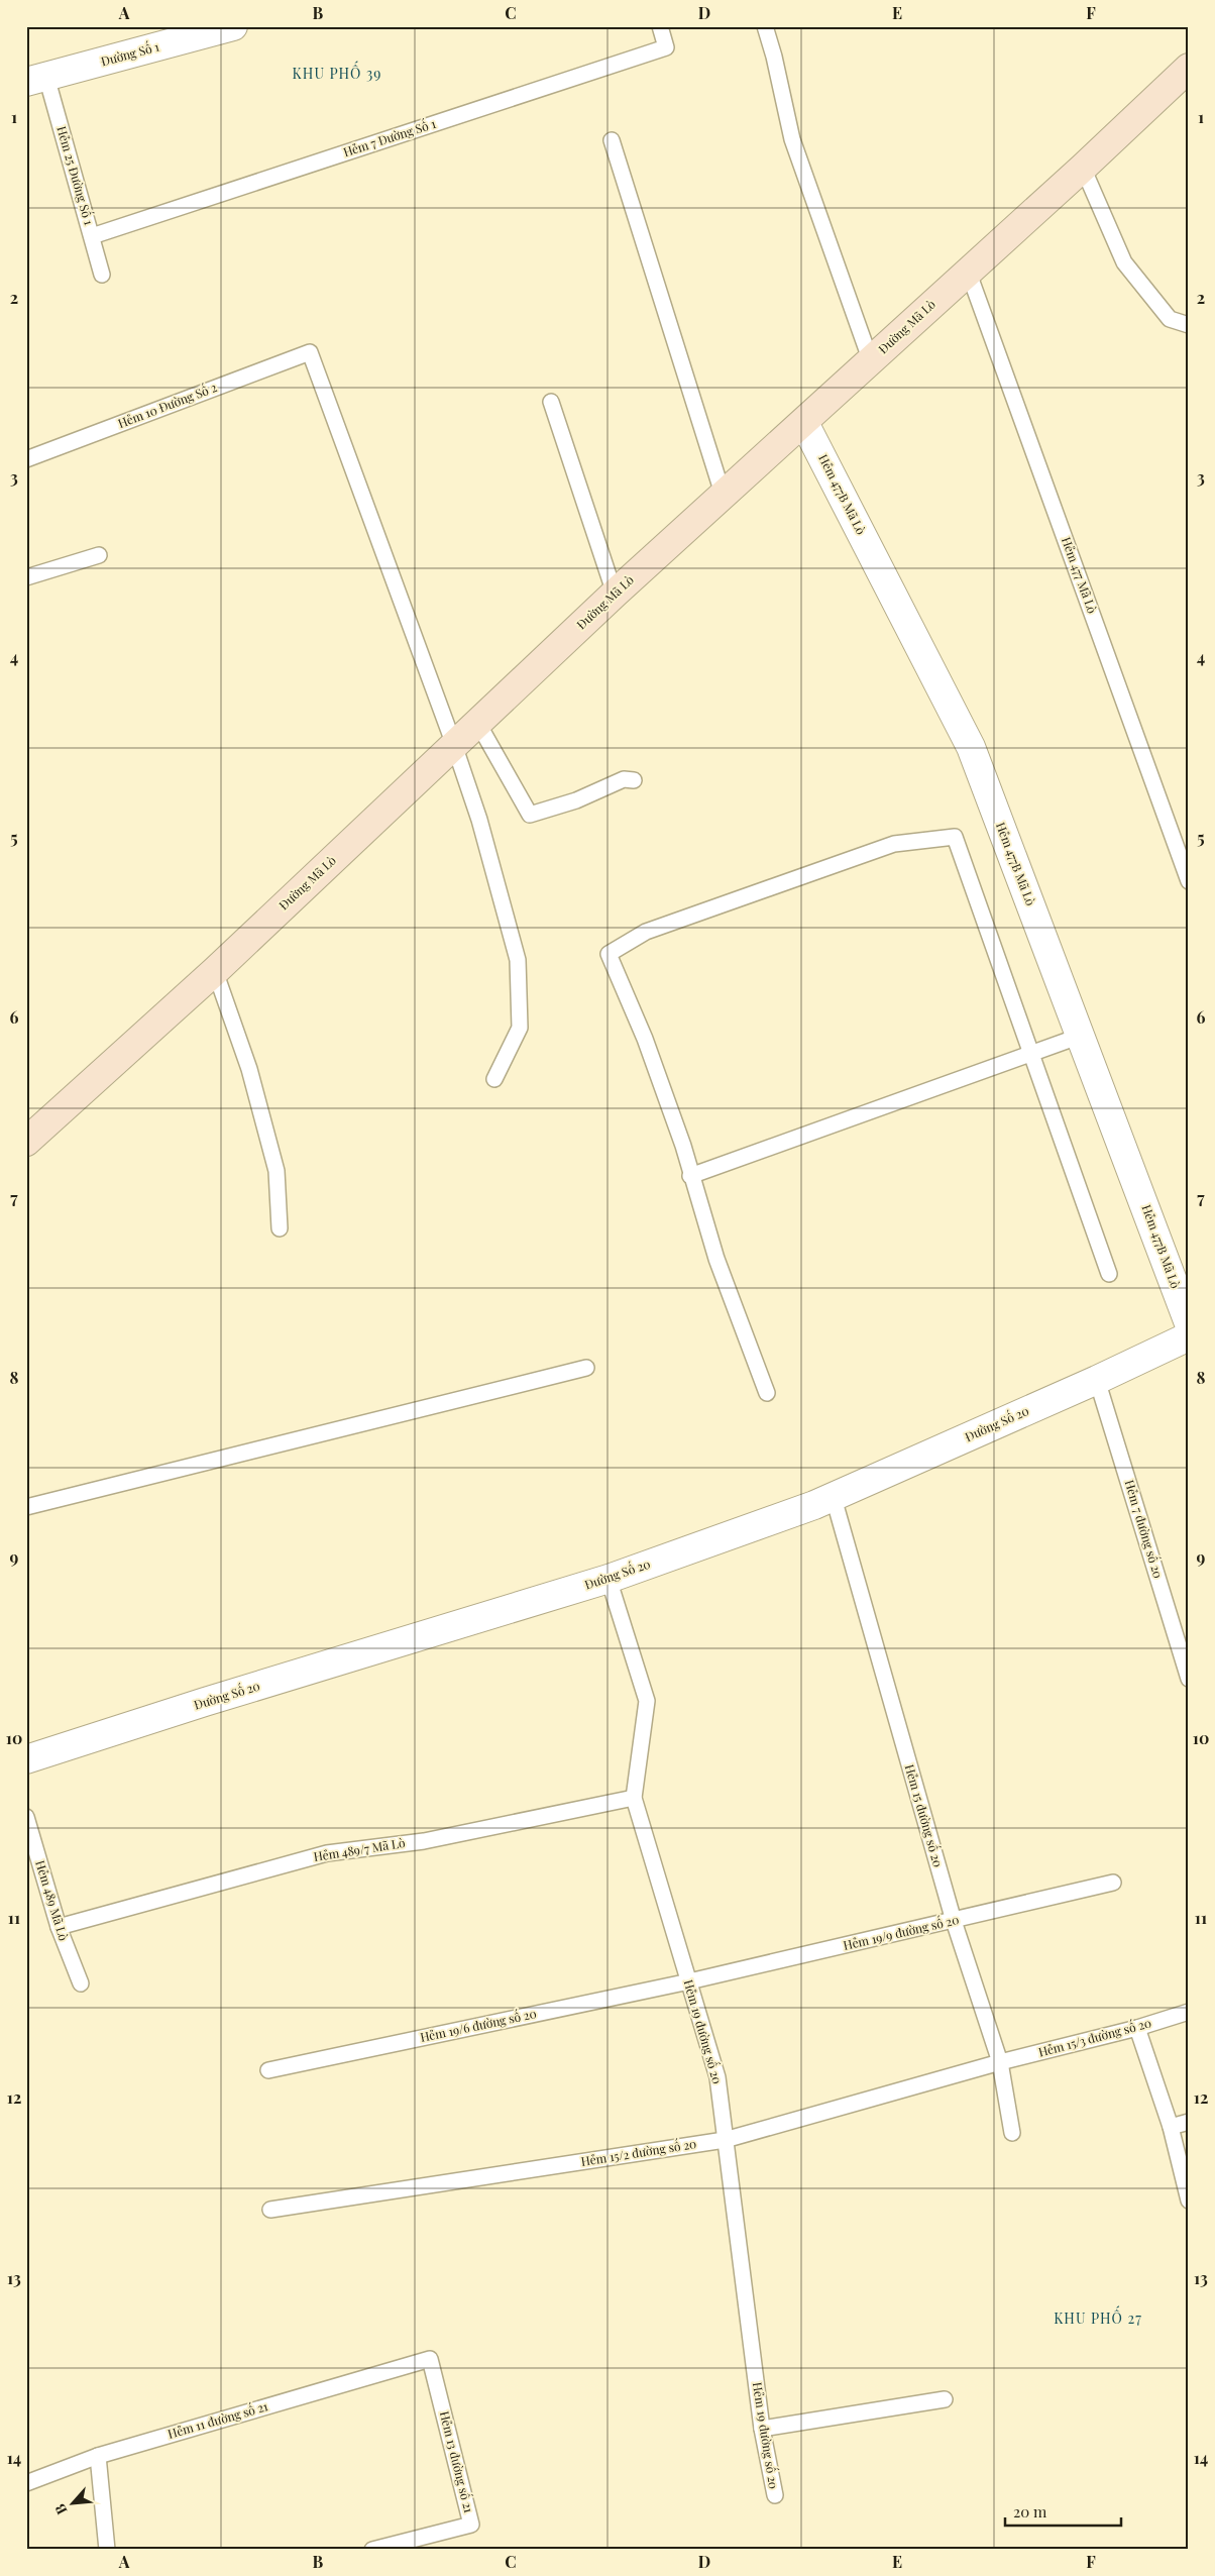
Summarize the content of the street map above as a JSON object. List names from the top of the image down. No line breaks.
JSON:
{"streets":{"main road":["Đường Mã Lò"],"street":["Đường Số 1","Hẻm 477B Mã Lò","Đường Số 20"],"lane":["Hẻm 7 Đường Số 1","Hẻm 25 Đường Số 1","Hẻm 10 Đường Số 2","Hẻm 477 Mã Lò","Hẻm 7 đường số 20","Hẻm 15 đường số 20","Hẻm 489/7 Mã Lò","Hẻm 489 Mã Lò","Hẻm 19/9 đường số 20","Hẻm 19/6 đường số 20","Hẻm 19 đường số 20","Hẻm 15/3 đường số 20","Hẻm 15/2 đường số 20","Hẻm 11 đường số 21","Hẻm 13 đường số 21"]},"crossings":[["Đường Số 1","Hẻm 25 Đường Số 1"],["Hẻm 7 Đường Số 1","Hẻm 25 Đường Số 1"],["Đường Mã Lò","Hẻm 10 Đường Số 2"],["Đường Mã Lò","Hẻm 477B Mã Lò"],["Đường Mã Lò","Hẻm 477 Mã Lò"],["Đường Số 20","Hẻm 7 đường số 20"],["Đường Số 20","Hẻm 15 đường số 20"],["Đường Số 20","Hẻm 19 đường số 20"],["Hẻm 15 đường số 20","Hẻm 19/9 đường số 20"],["Hẻm 15 đường số 20","Hẻm 15/3 đường số 20"],["Hẻm 15 đường số 20","Hẻm 15/2 đường số 20"],["Hẻm 489/7 Mã Lò","Hẻm 489 Mã Lò"],["Hẻm 489/7 Mã Lò","Hẻm 19 đường số 20"],["Hẻm 19/9 đường số 20","Hẻm 19/6 đường số 20"],["Hẻm 19/9 đường số 20","Hẻm 19 đường số 20"],["Hẻm 19/6 đường số 20","Hẻm 19 đường số 20"],["Hẻm 19 đường số 20","Hẻm 15/2 đường số 20"],["Hẻm 15/3 đường số 20","Hẻm 15/2 đường số 20"],["Hẻm 11 đường số 21","Hẻm 13 đường số 21"]],"districts":["KHU PHỐ 39","KHU PHỐ 27"],"scale_bar":"20 m","north":"bottom left","grid":{"columns":["A","B","C","D","E","F"],"rows":["1","2","3","4","5","6","7","8","9","10","11","12","13","14"]}}
